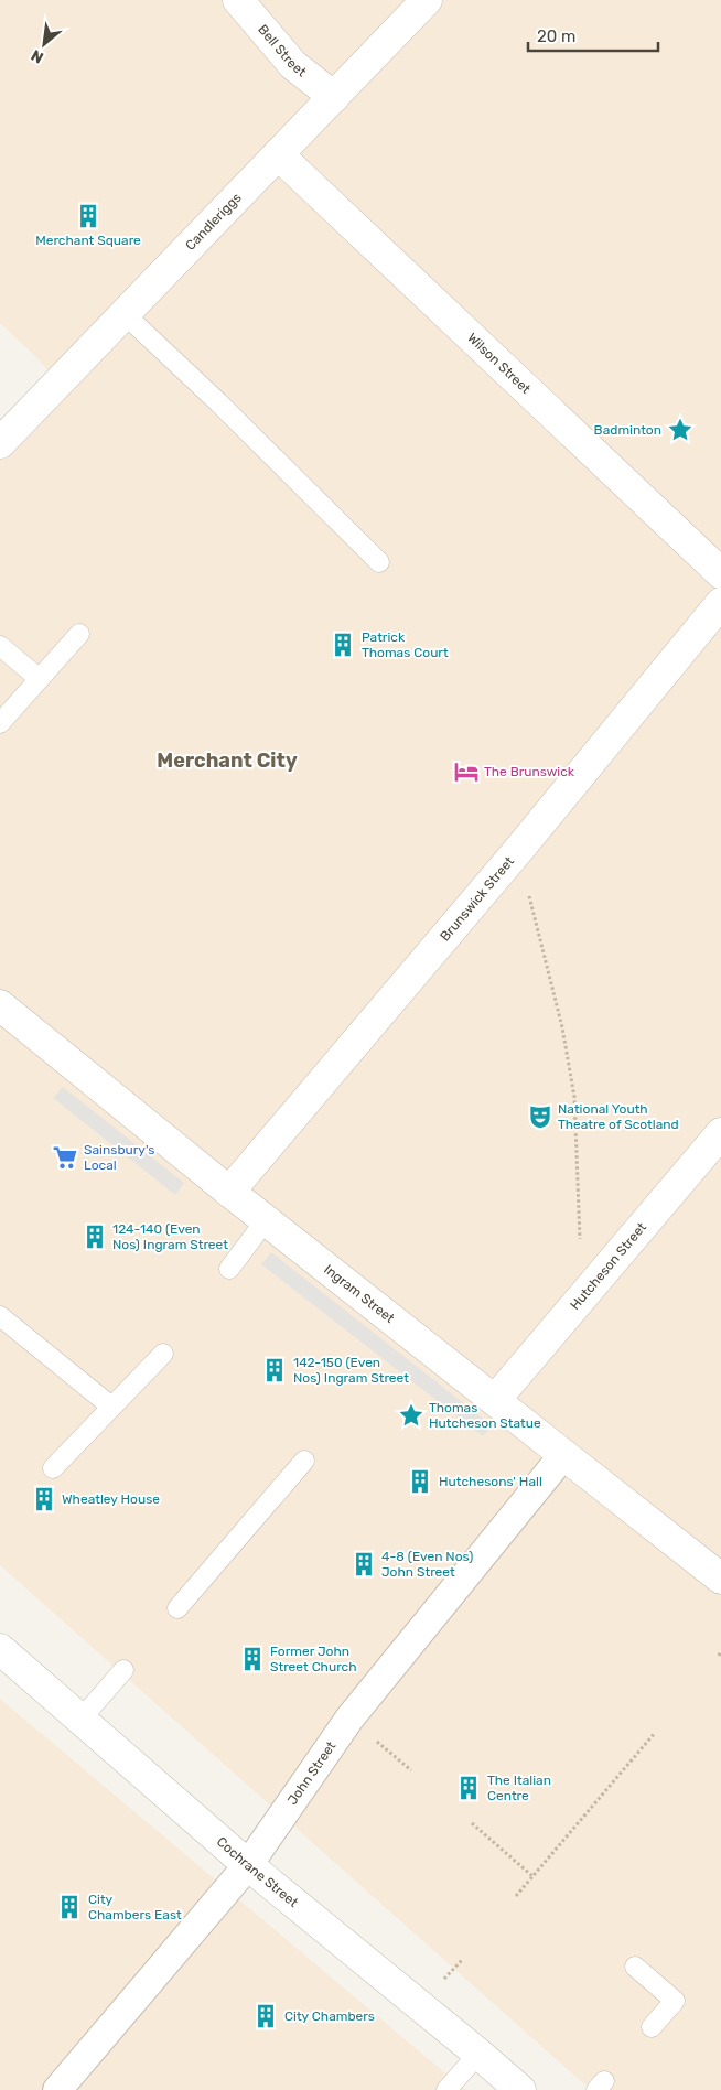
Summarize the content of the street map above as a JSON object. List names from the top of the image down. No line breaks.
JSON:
{"streets":{"street":["Bell Street","Candleriggs","Wilson Street","Brunswick Street","Hutcheson Street","Ingram Street","John Street","Cochrane Street"]},"crossings":[["Bell Street","Candleriggs"],["Candleriggs","Wilson Street"],["Brunswick Street","Ingram Street"],["Hutcheson Street","Ingram Street"],["Ingram Street","John Street"],["John Street","Cochrane Street"]],"districts":["Merchant City"],"places":{"building":["Merchant Square","Patrick Thomas Court","124-140 (Even Nos) Ingram Street","142-150 (Even Nos) Ingram Street","Hutchesons' Hall","Wheatley House","4-8 (Even Nos) John Street","Former John Street Church","The Italian Centre","City Chambers East","City Chambers"],"place":["Badminton","Thomas Hutcheson Statue"],"hotel":["The Brunswick"],"theatre":["National Youth Theatre of Scotland"],"supermarket":["Sainsbury's Local"]},"scale_bar":"20 m","north":"bottom left"}
